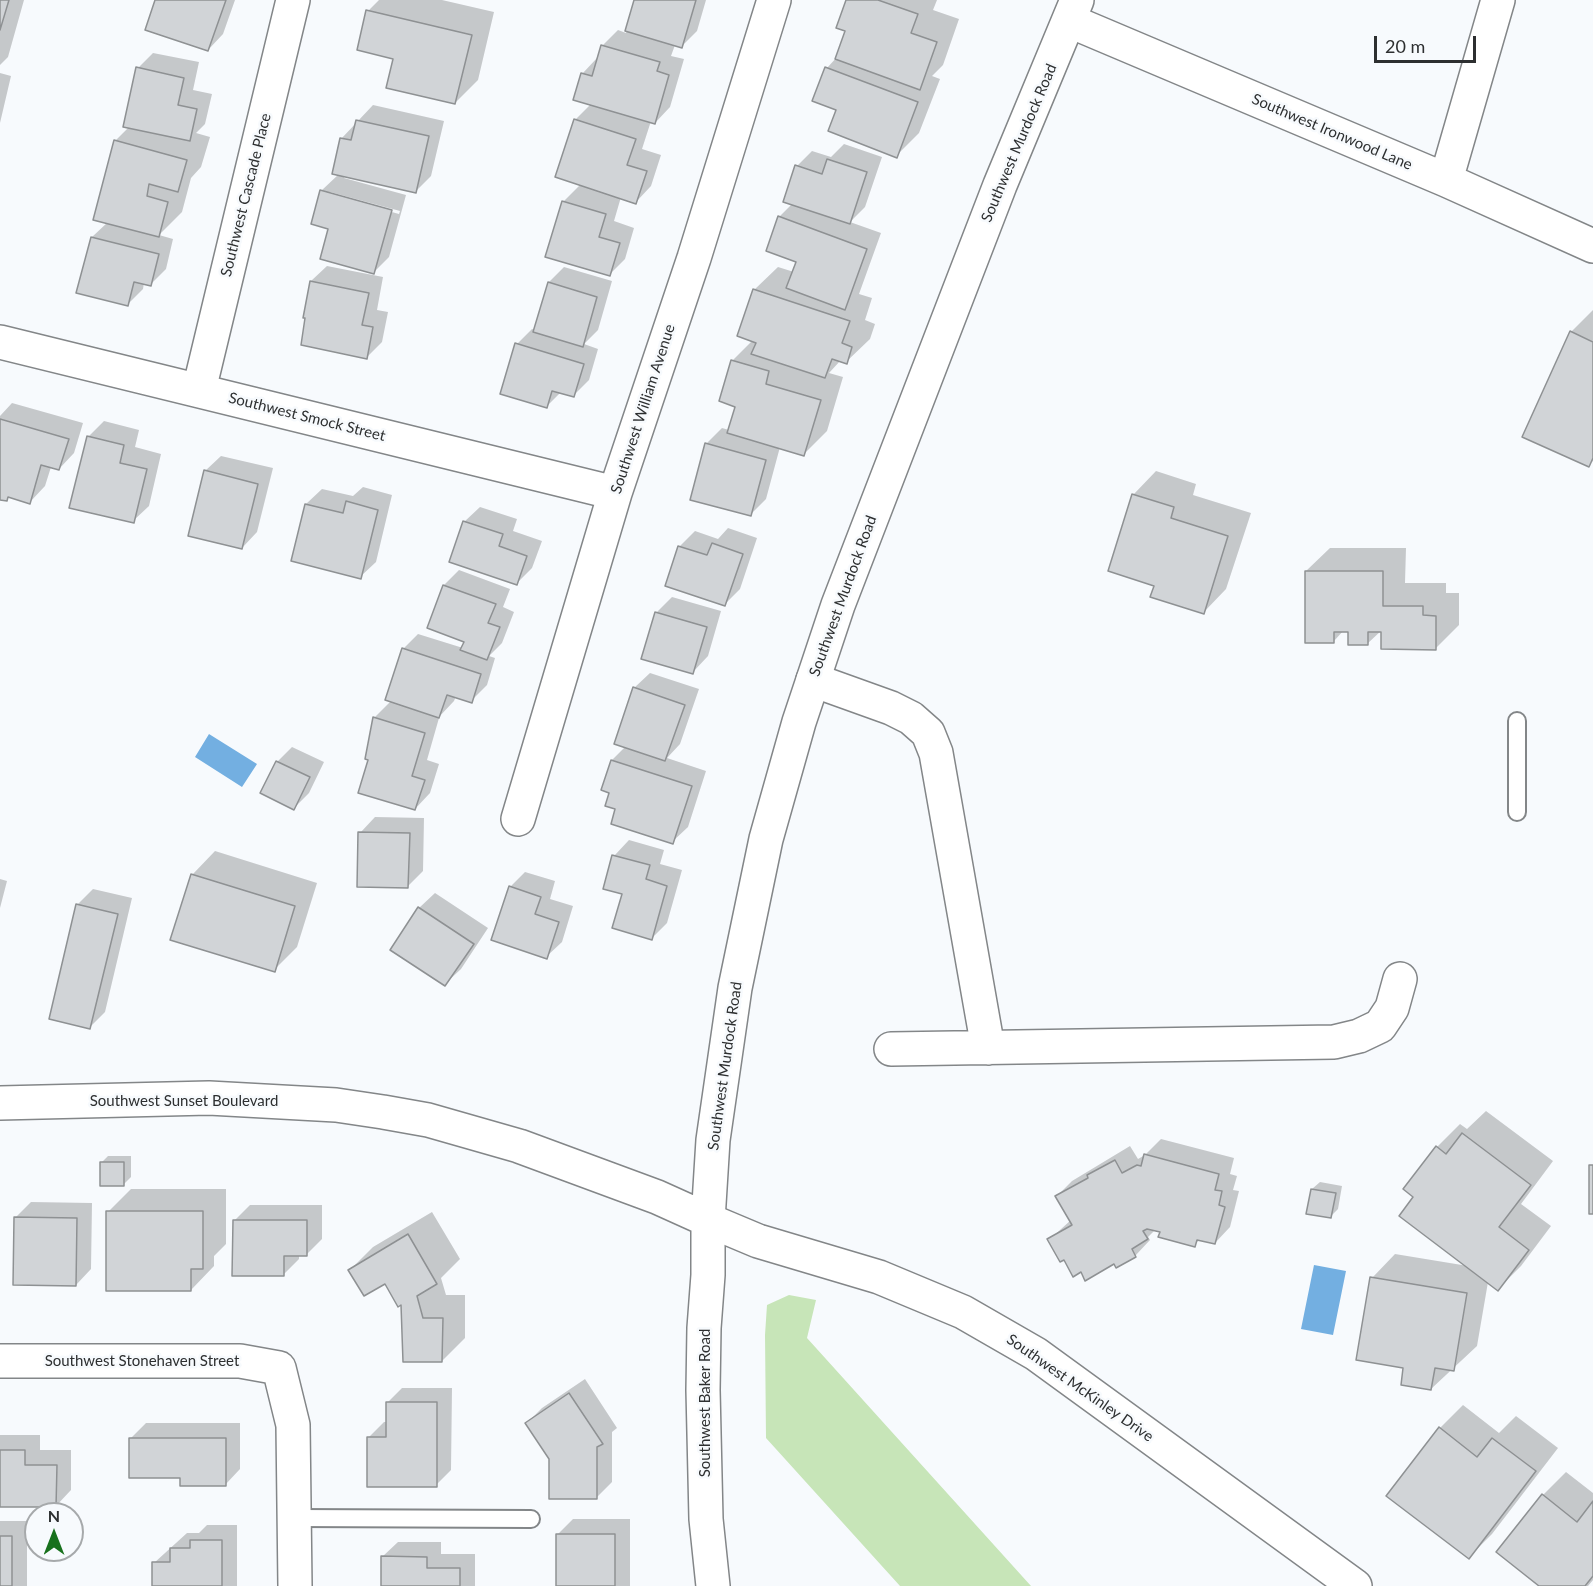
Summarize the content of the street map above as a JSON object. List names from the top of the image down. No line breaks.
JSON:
{"streets":{"street":["Southwest Ironwood Lane","Southwest Murdock Road","Southwest Cascade Place","Southwest William Avenue","Southwest Smock Street","Southwest Sunset Boulevard","Southwest Stonehaven Street","Southwest McKinley Drive","Southwest Baker Road"]},"crossings":[["Southwest Ironwood Lane","Southwest Murdock Road"],["Southwest Murdock Road","Southwest Sunset Boulevard"],["Southwest Murdock Road","Southwest McKinley Drive"],["Southwest Murdock Road","Southwest Baker Road"],["Southwest Cascade Place","Southwest Smock Street"],["Southwest William Avenue","Southwest Smock Street"],["Southwest Sunset Boulevard","Southwest McKinley Drive"],["Southwest Sunset Boulevard","Southwest Baker Road"],["Southwest McKinley Drive","Southwest Baker Road"]],"scale_bar":"20 m","north":"top"}
